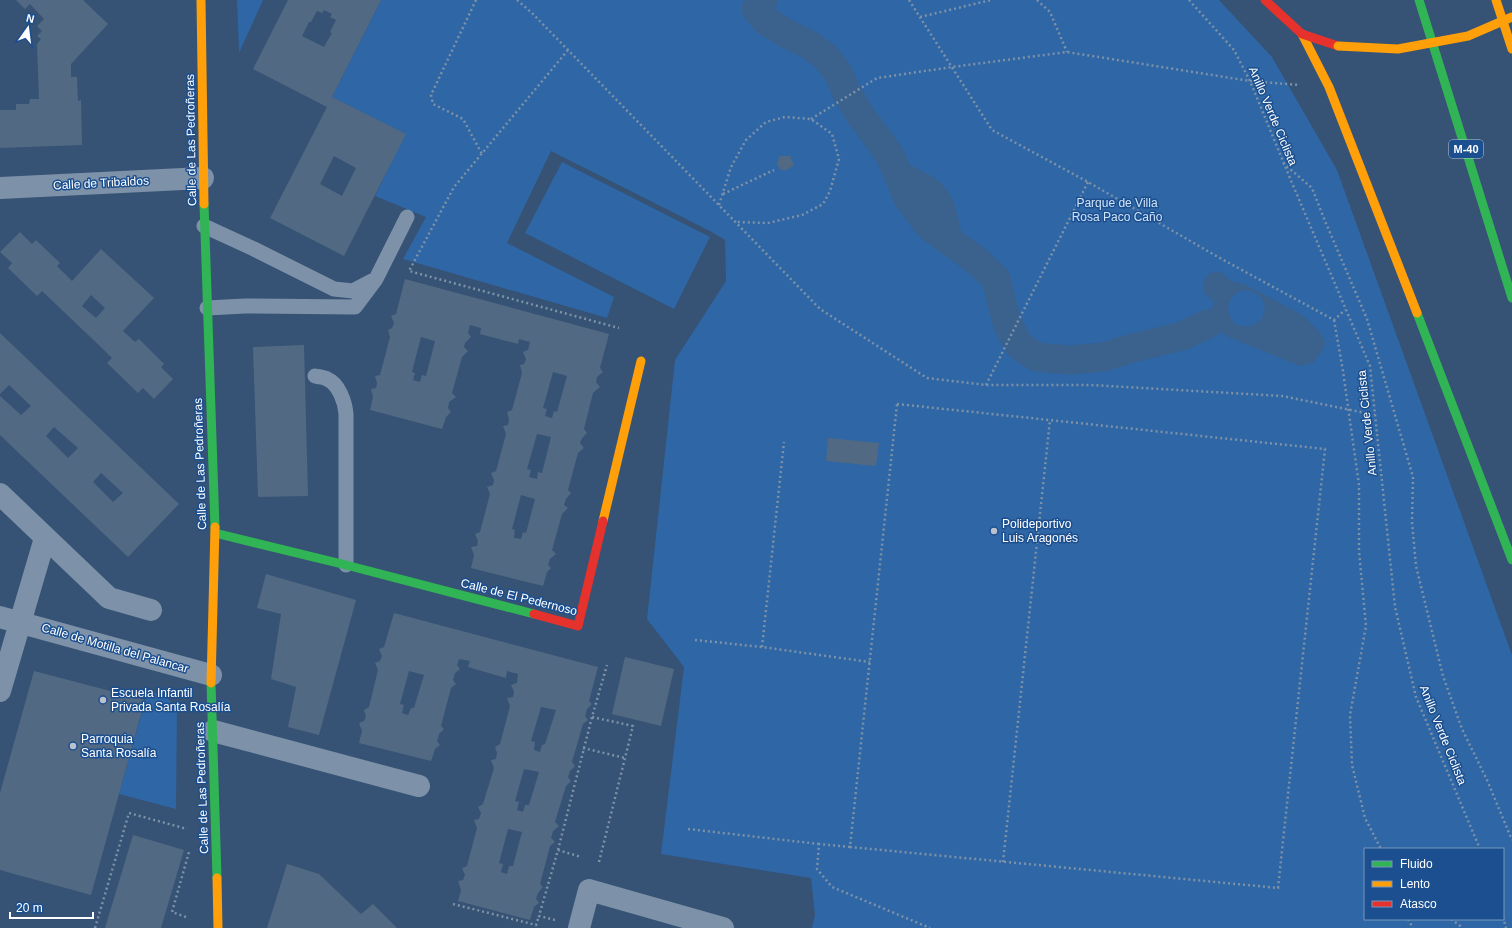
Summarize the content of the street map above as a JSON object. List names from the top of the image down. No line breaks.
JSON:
{"streets":{"main road":["Calle de Las Pedroñeras","M-40","Calle de El Pedernoso"],"street":["Calle de Tribaldos","Calle de Motilla del Palancar"],"path":["Anillo Verde Ciclista"]},"crossings":[["Calle de Las Pedroñeras","Calle de Tribaldos"],["Calle de Las Pedroñeras","Calle de El Pedernoso"],["Calle de Las Pedroñeras","Calle de Motilla del Palancar"]],"parks":["Parque de Villa Rosa Paco Caño"],"places":["Polideportivo Luis Aragonés","Escuela Infantil Privada Santa Rosalía","Parroquia Santa Rosalía"],"legend":["Fluido","Lento","Atasco"],"scale_bar":"20 m","north":"top"}
